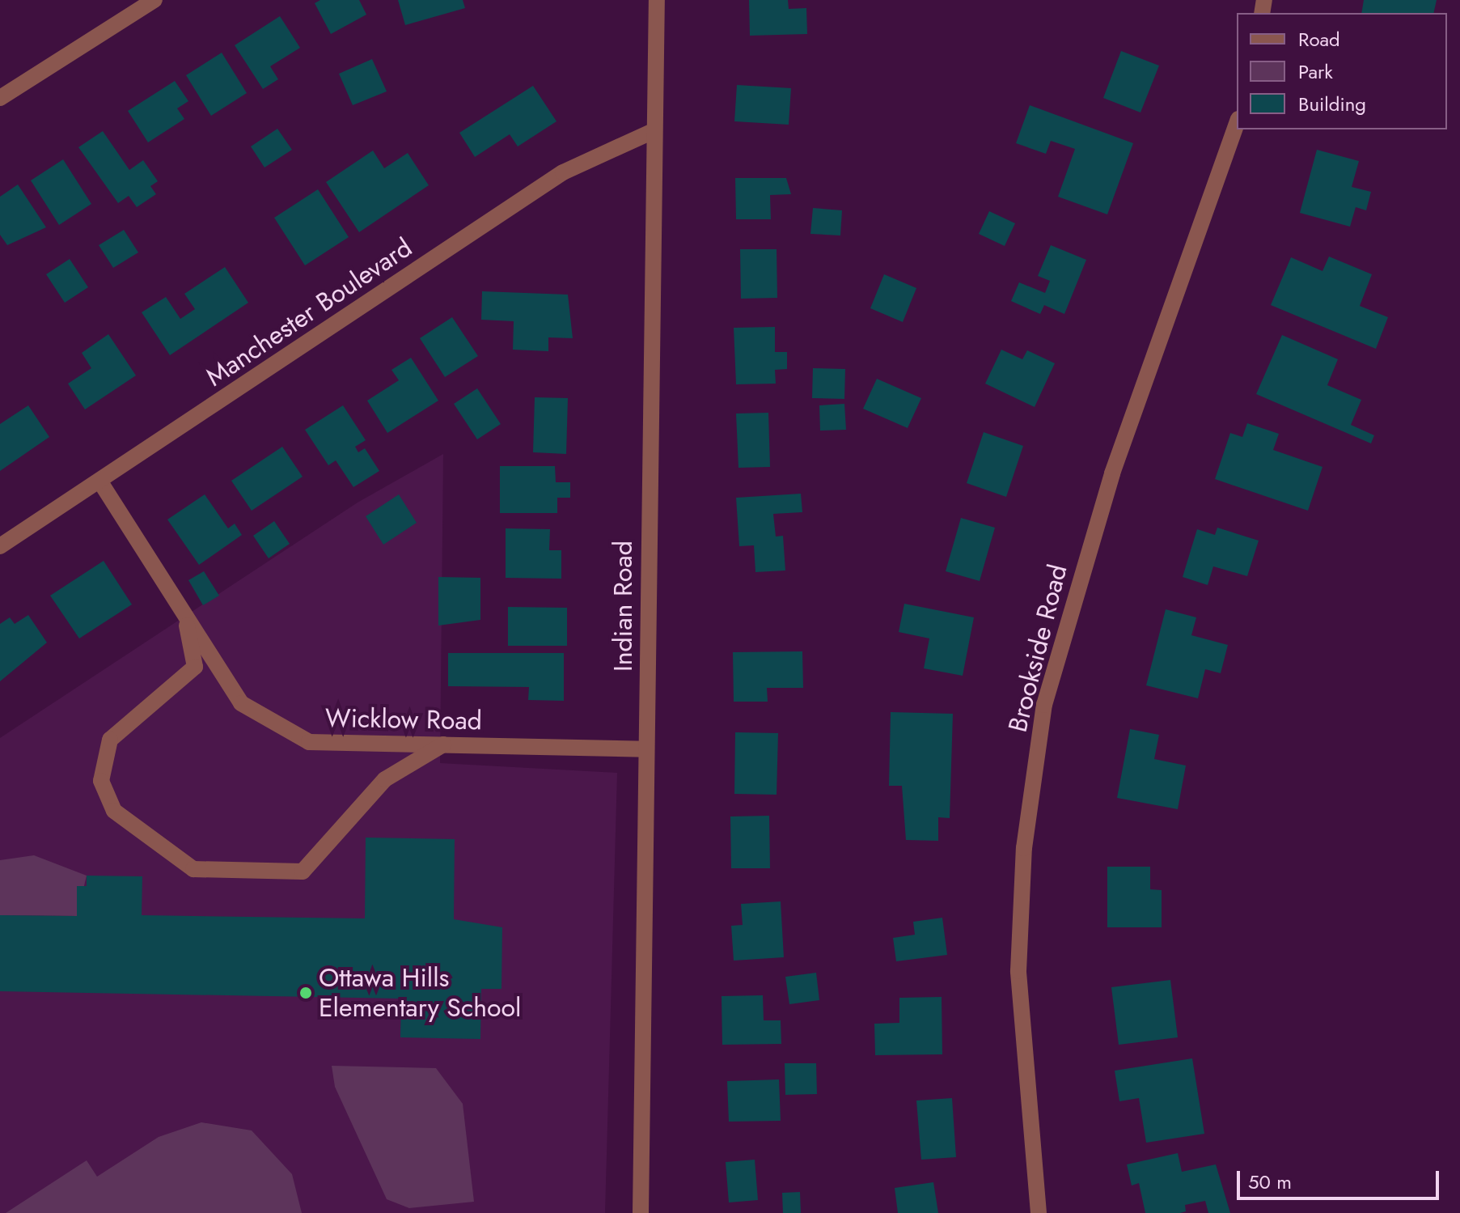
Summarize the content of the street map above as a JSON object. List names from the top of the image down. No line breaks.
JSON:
{"streets":{"street":["Manchester Boulevard","Indian Road","Brookside Road","Wicklow Road"]},"crossings":[["Manchester Boulevard","Indian Road"],["Manchester Boulevard","Wicklow Road"],["Indian Road","Wicklow Road"]],"places":["Ottawa Hills Elementary School"],"legend":["Road","Park","Building"],"scale_bar":"50 m"}
